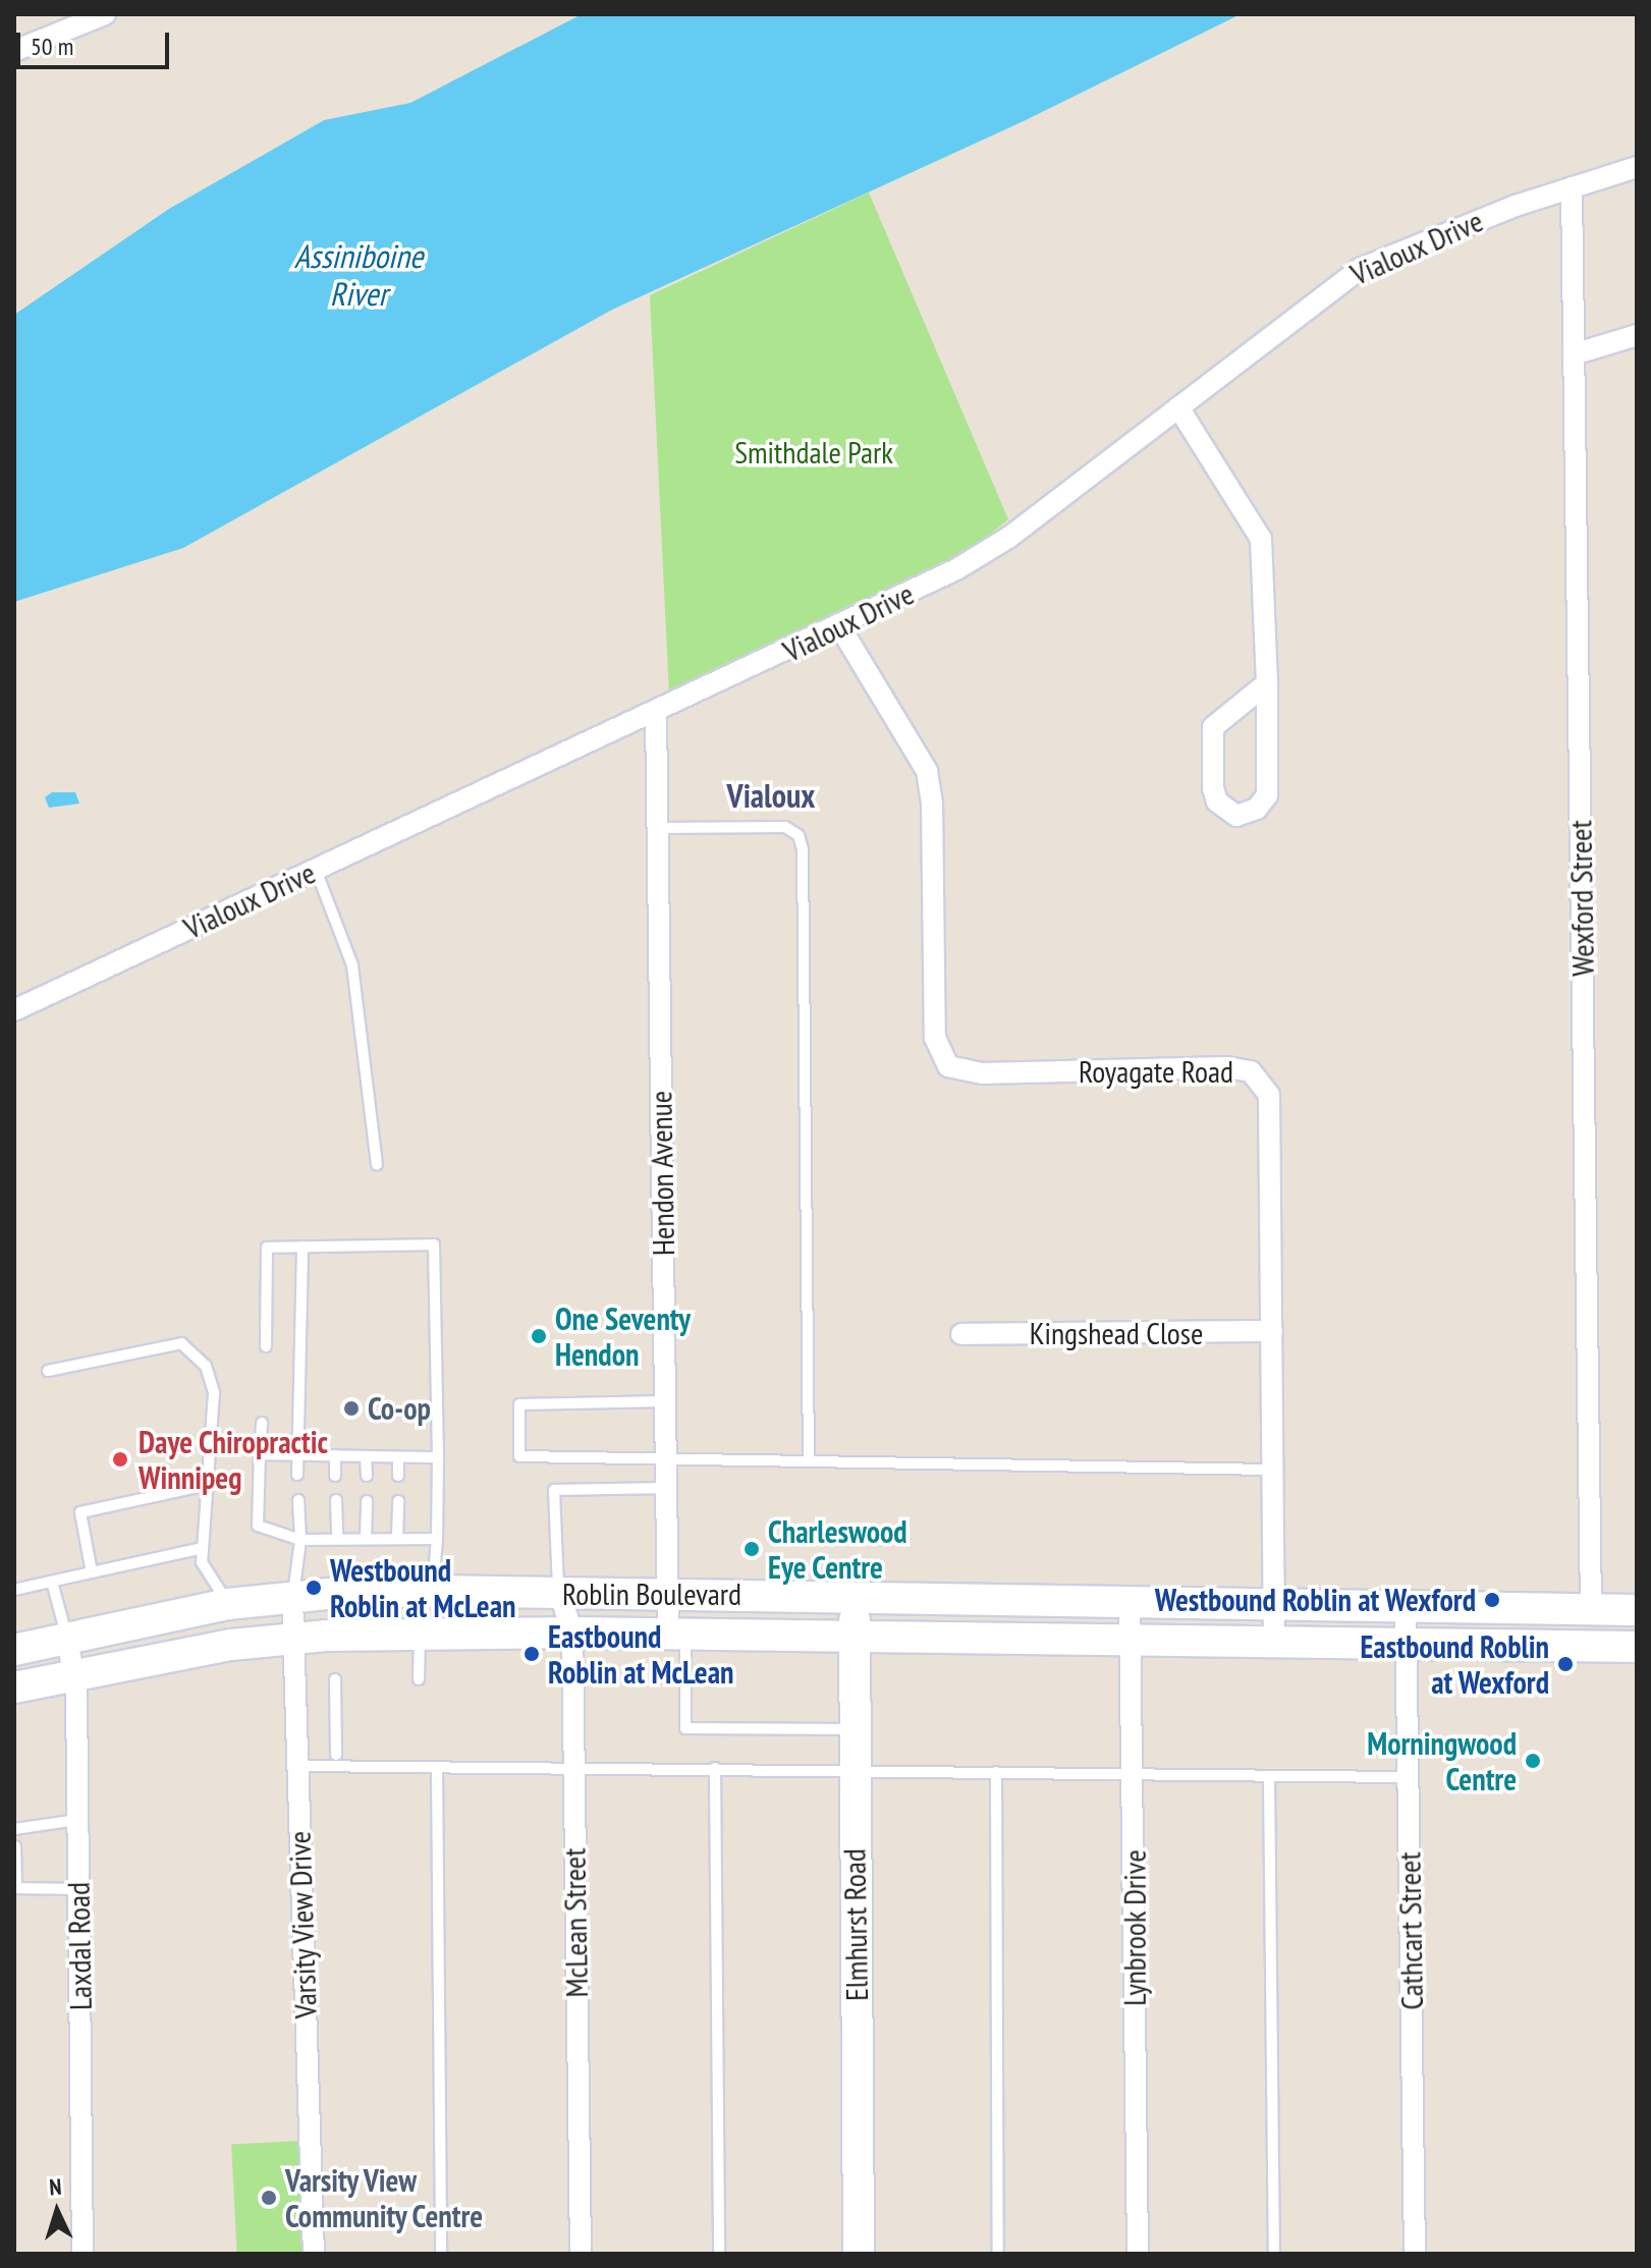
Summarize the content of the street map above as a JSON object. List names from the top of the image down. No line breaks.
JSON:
{"streets":{"main road":["Roblin Boulevard","Elmhurst Road"],"street":["Vialoux Drive","Wexford Street","Royagate Road","Hendon Avenue","Kingshead Close","McLean Street","Varsity View Drive","Lynbrook Drive","Cathcart Street","Laxdal Road"]},"crossings":[["Vialoux Drive","Wexford Street"],["Vialoux Drive","Royagate Road"],["Vialoux Drive","Hendon Avenue"],["Wexford Street","Roblin Boulevard"],["Royagate Road","Kingshead Close"],["Royagate Road","Roblin Boulevard"],["Hendon Avenue","Roblin Boulevard"],["Roblin Boulevard","McLean Street"],["Roblin Boulevard","Varsity View Drive"],["Roblin Boulevard","Elmhurst Road"],["Roblin Boulevard","Lynbrook Drive"],["Roblin Boulevard","Cathcart Street"],["Roblin Boulevard","Laxdal Road"]],"districts":["Vialoux"],"water":["Assiniboine River"],"parks":["Smithdale Park"],"places":["One Seventy Hendon","Co-op","Daye Chiropractic Winnipeg","Charleswood Eye Centre","Westbound Roblin at McLean","Westbound Roblin at Wexford","Eastbound Roblin at McLean","Eastbound Roblin at Wexford","Morningwood Centre","Varsity View Community Centre"],"scale_bar":"50 m","north":"top"}
